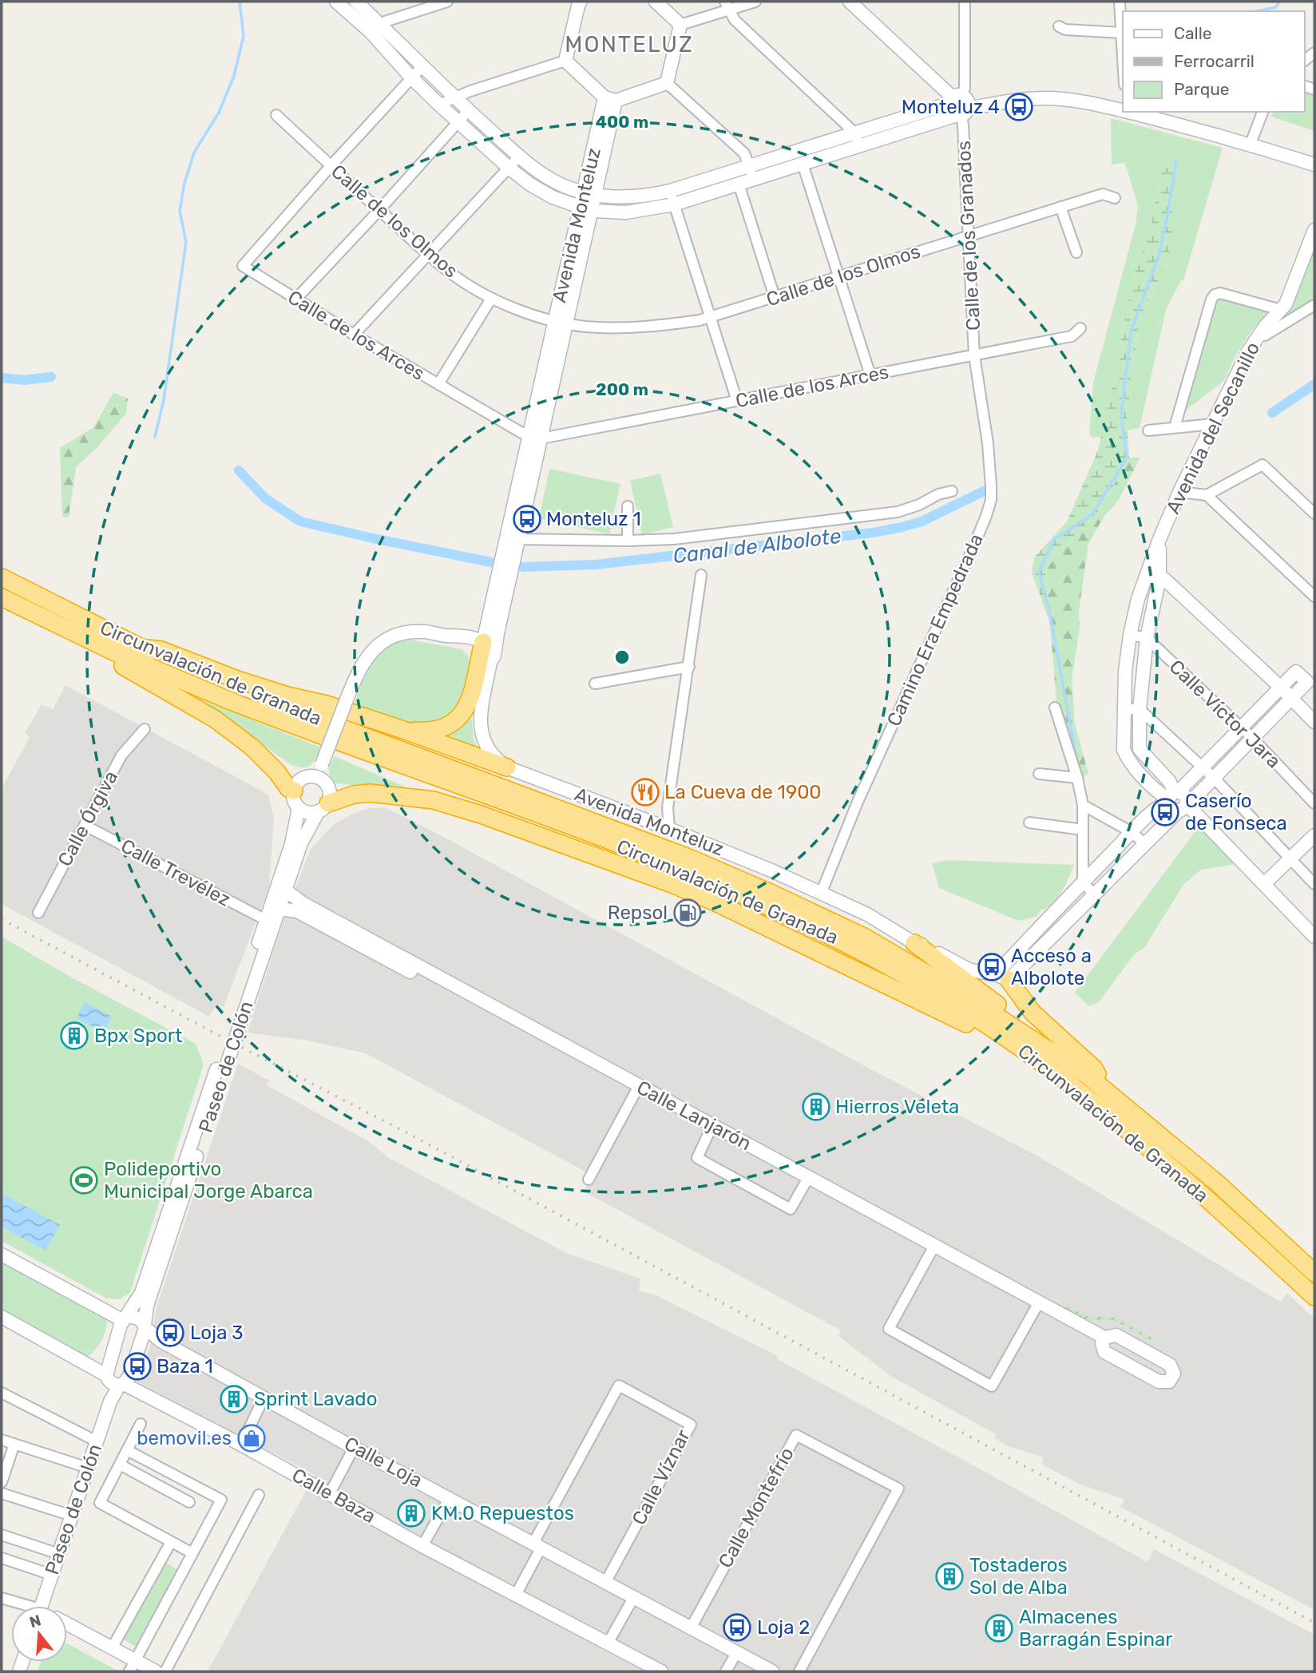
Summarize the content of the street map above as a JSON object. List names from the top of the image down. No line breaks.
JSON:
{"streets":{"highway":["Circunvalación de Granada"],"street":["Calle de los Olmos","Avenida Monteluz","Calle de los Granados","Calle de los Arces","Avenida del Secanillo","Camino Era Empedrada","Calle Víctor Jara","Calle Órgiva","Calle Trevélez","Paseo de Colón","Calle Lanjarón","Calle Loja","Calle Víznar","Calle Baza","Calle Montefrío"]},"crossings":[["Calle de los Olmos","Avenida Monteluz"],["Calle de los Olmos","Calle de los Granados"],["Calle de los Olmos","Calle de los Arces"],["Avenida Monteluz","Calle de los Arces"],["Avenida Monteluz","Camino Era Empedrada"],["Calle de los Granados","Calle de los Arces"],["Calle de los Granados","Camino Era Empedrada"],["Calle de los Arces","Camino Era Empedrada"],["Avenida del Secanillo","Calle Víctor Jara"],["Calle Órgiva","Calle Trevélez"],["Calle Trevélez","Paseo de Colón"],["Paseo de Colón","Calle Lanjarón"],["Paseo de Colón","Calle Loja"],["Paseo de Colón","Calle Baza"],["Calle Loja","Calle Víznar"],["Calle Loja","Calle Montefrío"]],"districts":["MONTELUZ"],"water":["Canal de Albolote"],"places":{"bus stop":["Monteluz 4","Monteluz 1","Caserío de Fonseca","Acceso a Albolote","Loja 3","Baza 1","Loja 2"],"restaurant":["La Cueva de 1900"],"fuel station":["Repsol"],"building":["Bpx Sport","Hierros Veleta","Sprint Lavado","KM.0 Repuestos","Tostaderos Sol de Alba","Almacenes Barragán Espinar"],"sports":["Polideportivo Municipal Jorge Abarca"],"shop":["bemovil.es"]},"legend":["Calle","Ferrocarril","Parque"],"north":"top","rings":["400 m","200 m"]}
